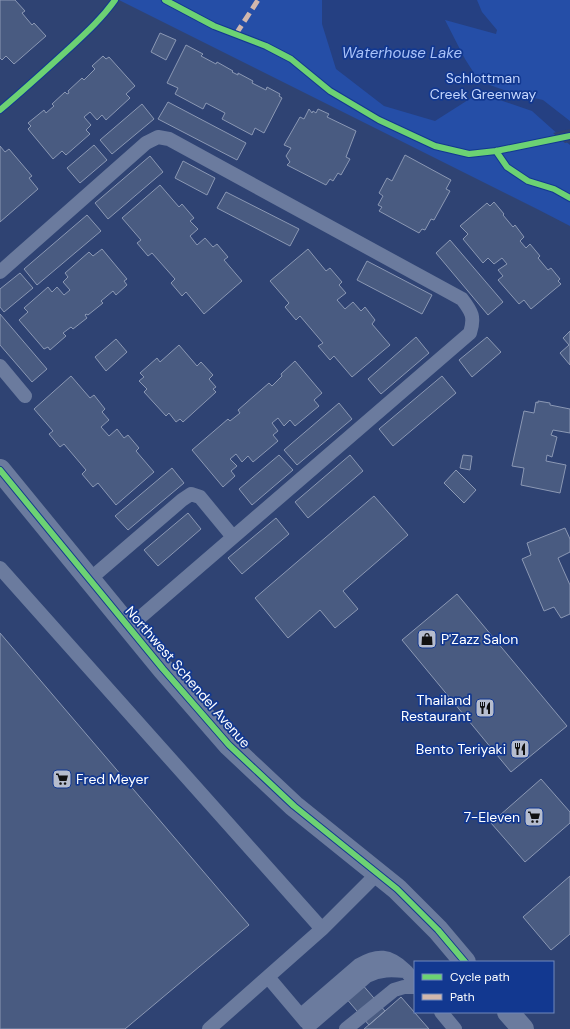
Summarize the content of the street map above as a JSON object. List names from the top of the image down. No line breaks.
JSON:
{"streets":{"street":["Northwest Schendel Avenue"]},"water":["Waterhouse Lake"],"parks":["Schlottman Creek Greenway"],"places":{"shop":["P'Zazz Salon"],"restaurant":["Thailand Restaurant","Bento Teriyaki"],"supermarket":["Fred Meyer","7-Eleven"]},"legend":["Cycle path","Path"]}
